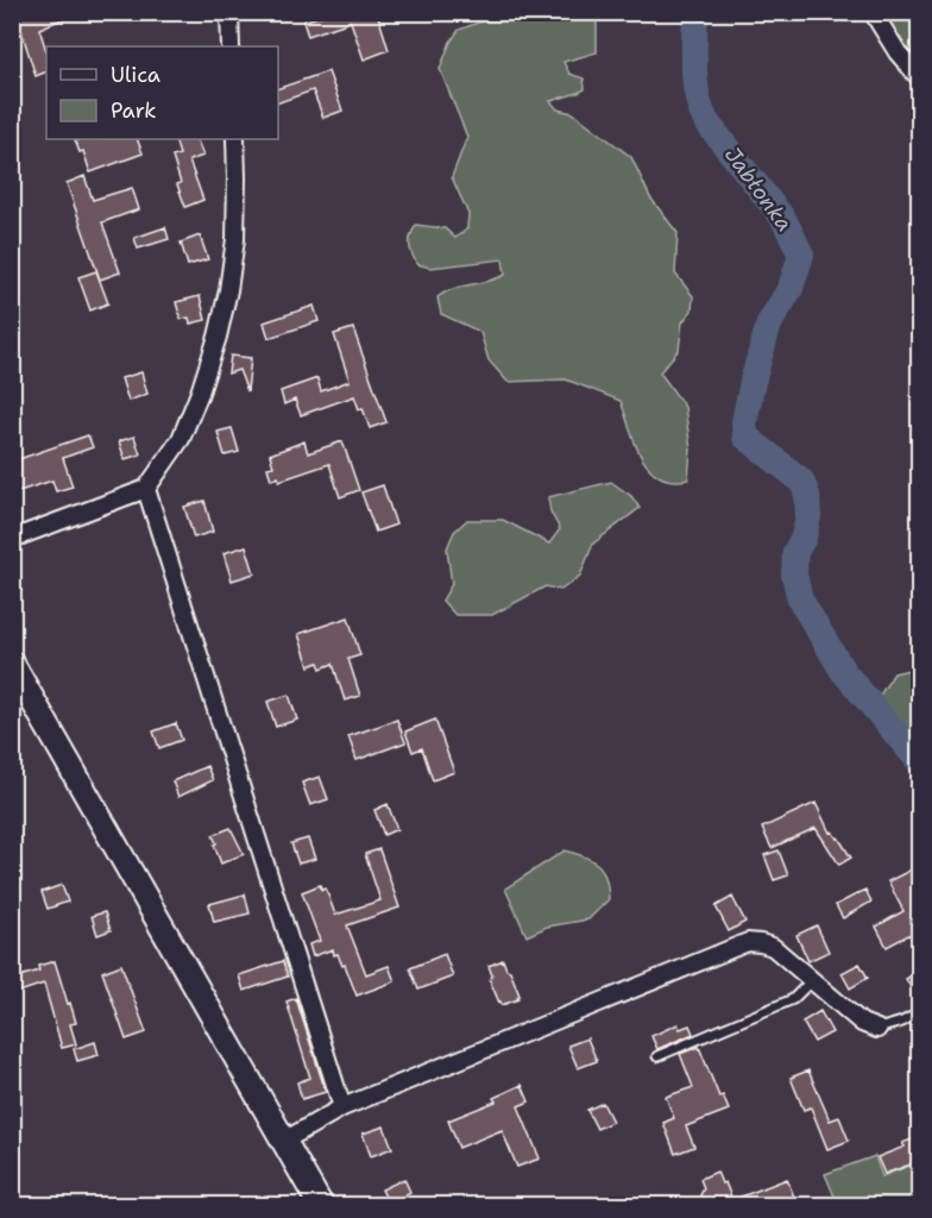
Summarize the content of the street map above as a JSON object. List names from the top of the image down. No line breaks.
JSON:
{"water":["Jabłonka"],"legend":["Ulica","Park"]}
